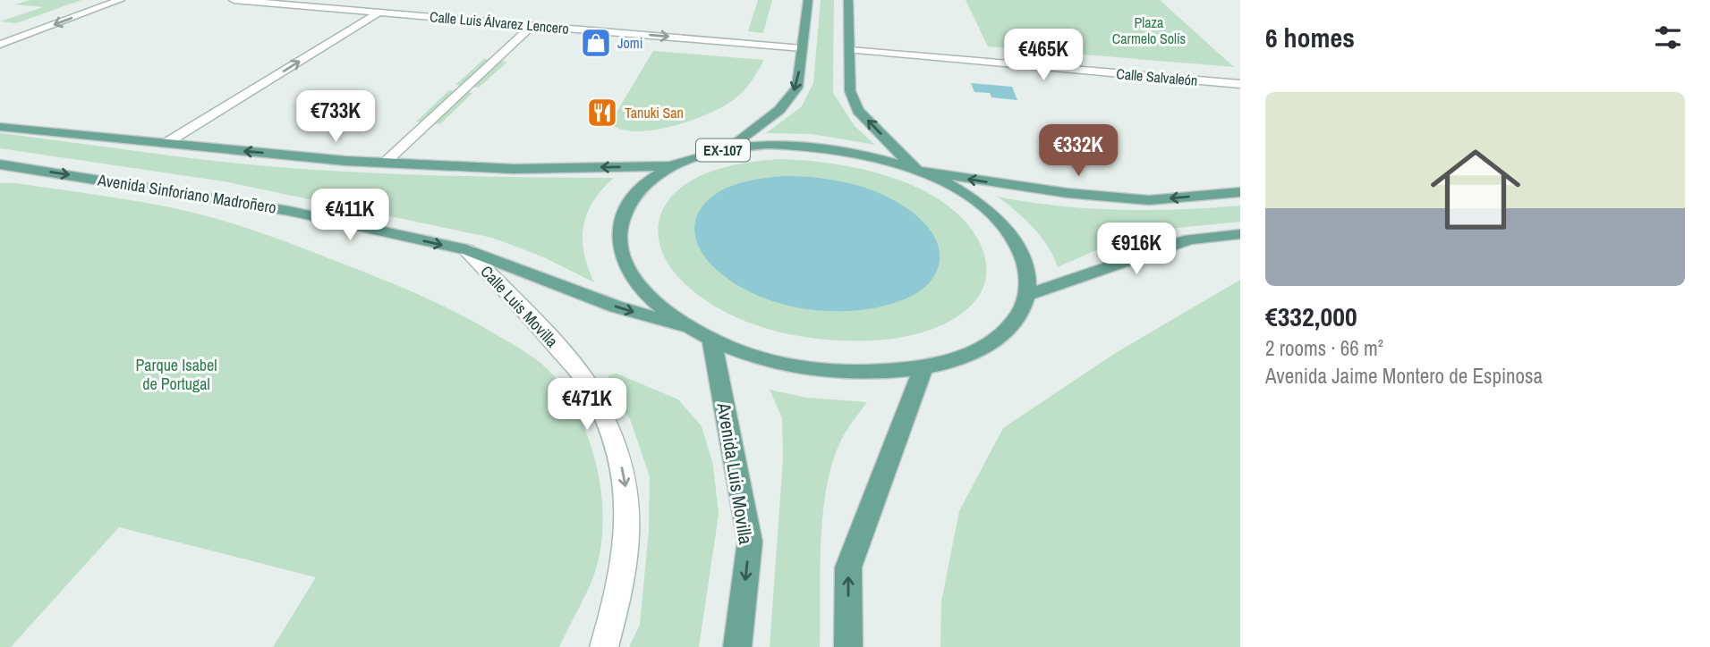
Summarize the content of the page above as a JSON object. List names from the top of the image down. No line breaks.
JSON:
{"streets":{"main road":["EX-107","Avenida Sinforiano Madroñero","Avenida Luis Movilla"],"street":["Calle Luis Álvarez Lencero","Calle Salvaleón","Calle Luis Movilla"]},"crossings":[["Calle Luis Álvarez Lencero","EX-107"],["Calle Salvaleón","EX-107"],["EX-107","Avenida Sinforiano Madroñero"],["EX-107","Avenida Luis Movilla"],["Avenida Sinforiano Madroñero","Calle Luis Movilla"],["Avenida Sinforiano Madroñero","Avenida Luis Movilla"]],"one_way":["Calle Luis Álvarez Lencero","Calle Luis Movilla"],"parks":["Plaza Carmelo Solís","Parque Isabel de Portugal"],"places":{"shop":["Jomi"],"restaurant":["Tanuki San"]},"page":{"heading":"6 homes","price":["€465K","€733K","€332K","€411K","€916K","€471K"],"list":[{"name":"€332,000","note":"2 rooms · 66 m² · Avenida Jaime Montero de Espinosa"}]}}
